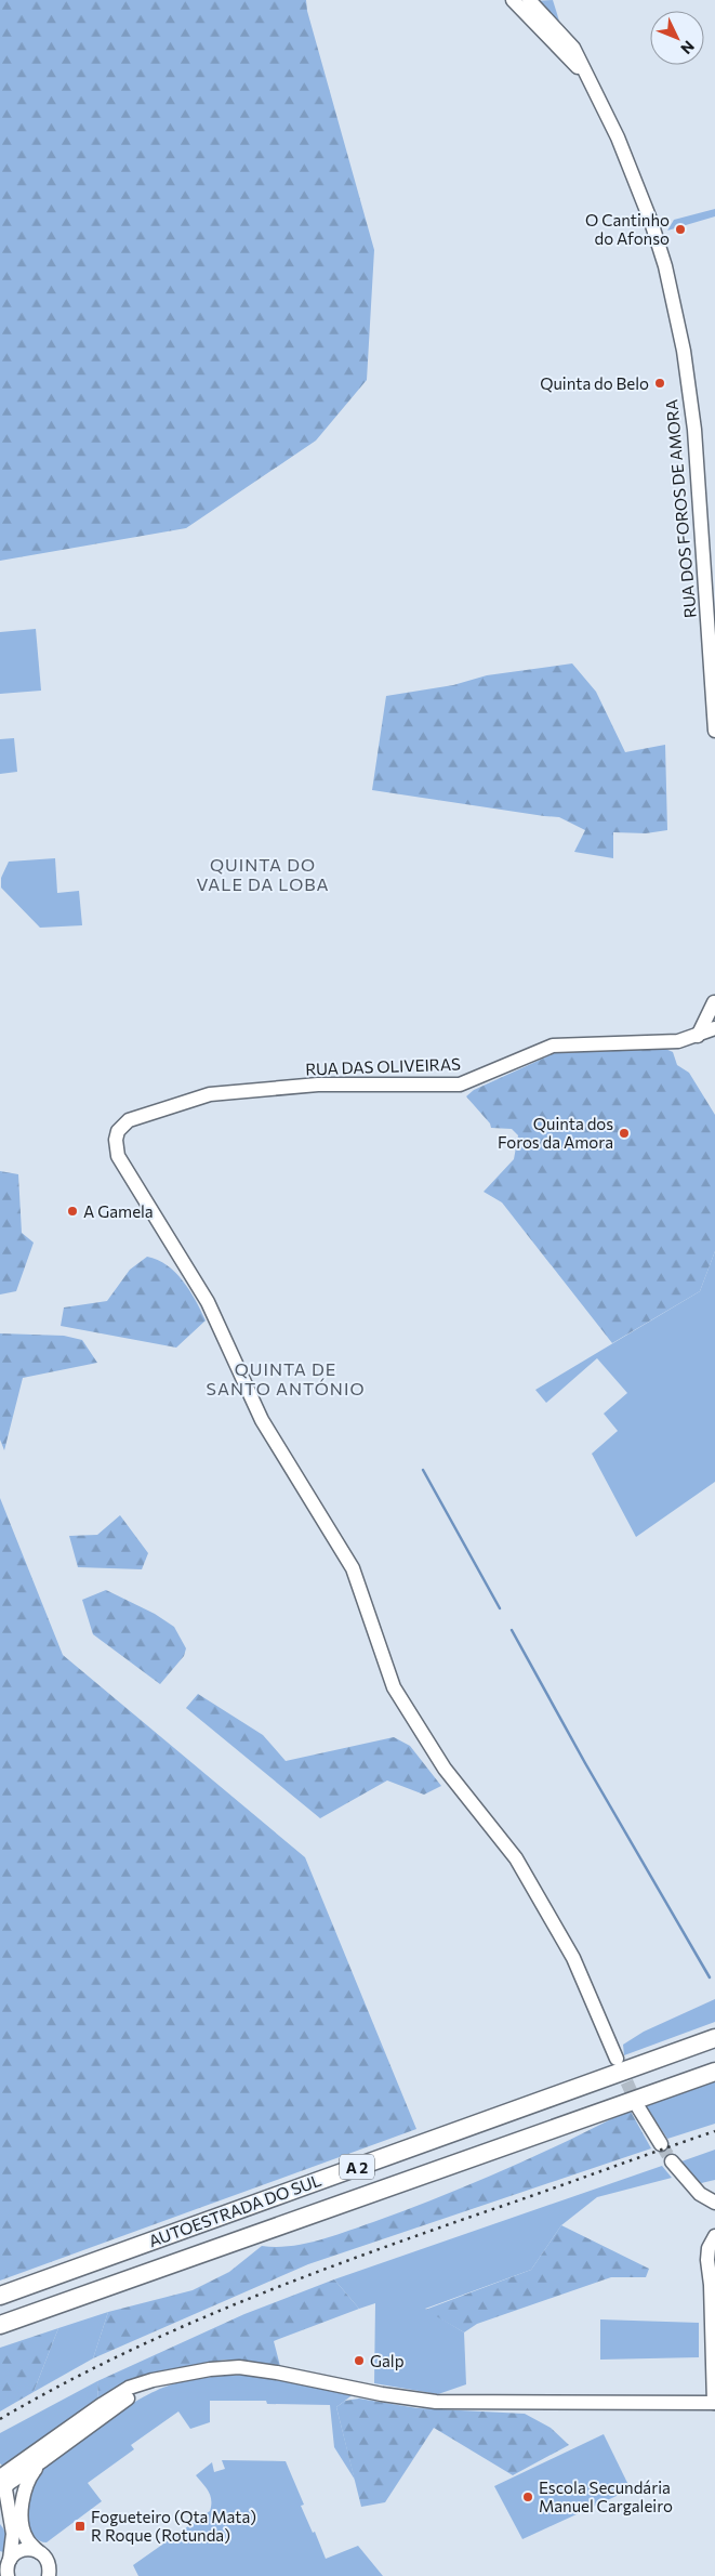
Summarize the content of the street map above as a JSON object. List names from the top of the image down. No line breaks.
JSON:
{"streets":{"highway":["A 2","AUTOESTRADA DO SUL"],"street":["RUA DOS FOROS DE AMORA","RUA DAS OLIVEIRAS"]},"districts":["QUINTA DO VALE DA LOBA","QUINTA DE SANTO ANTÓNIO"],"places":{"other":["O Cantinho do Afonso","Quinta do Belo","Quinta dos Foros da Amora","A Gamela","Galp","Escola Secundária Manuel Cargaleiro"],"transit":["Fogueteiro (Qta Mata) R Roque (Rotunda)"]},"north":"bottom right"}
